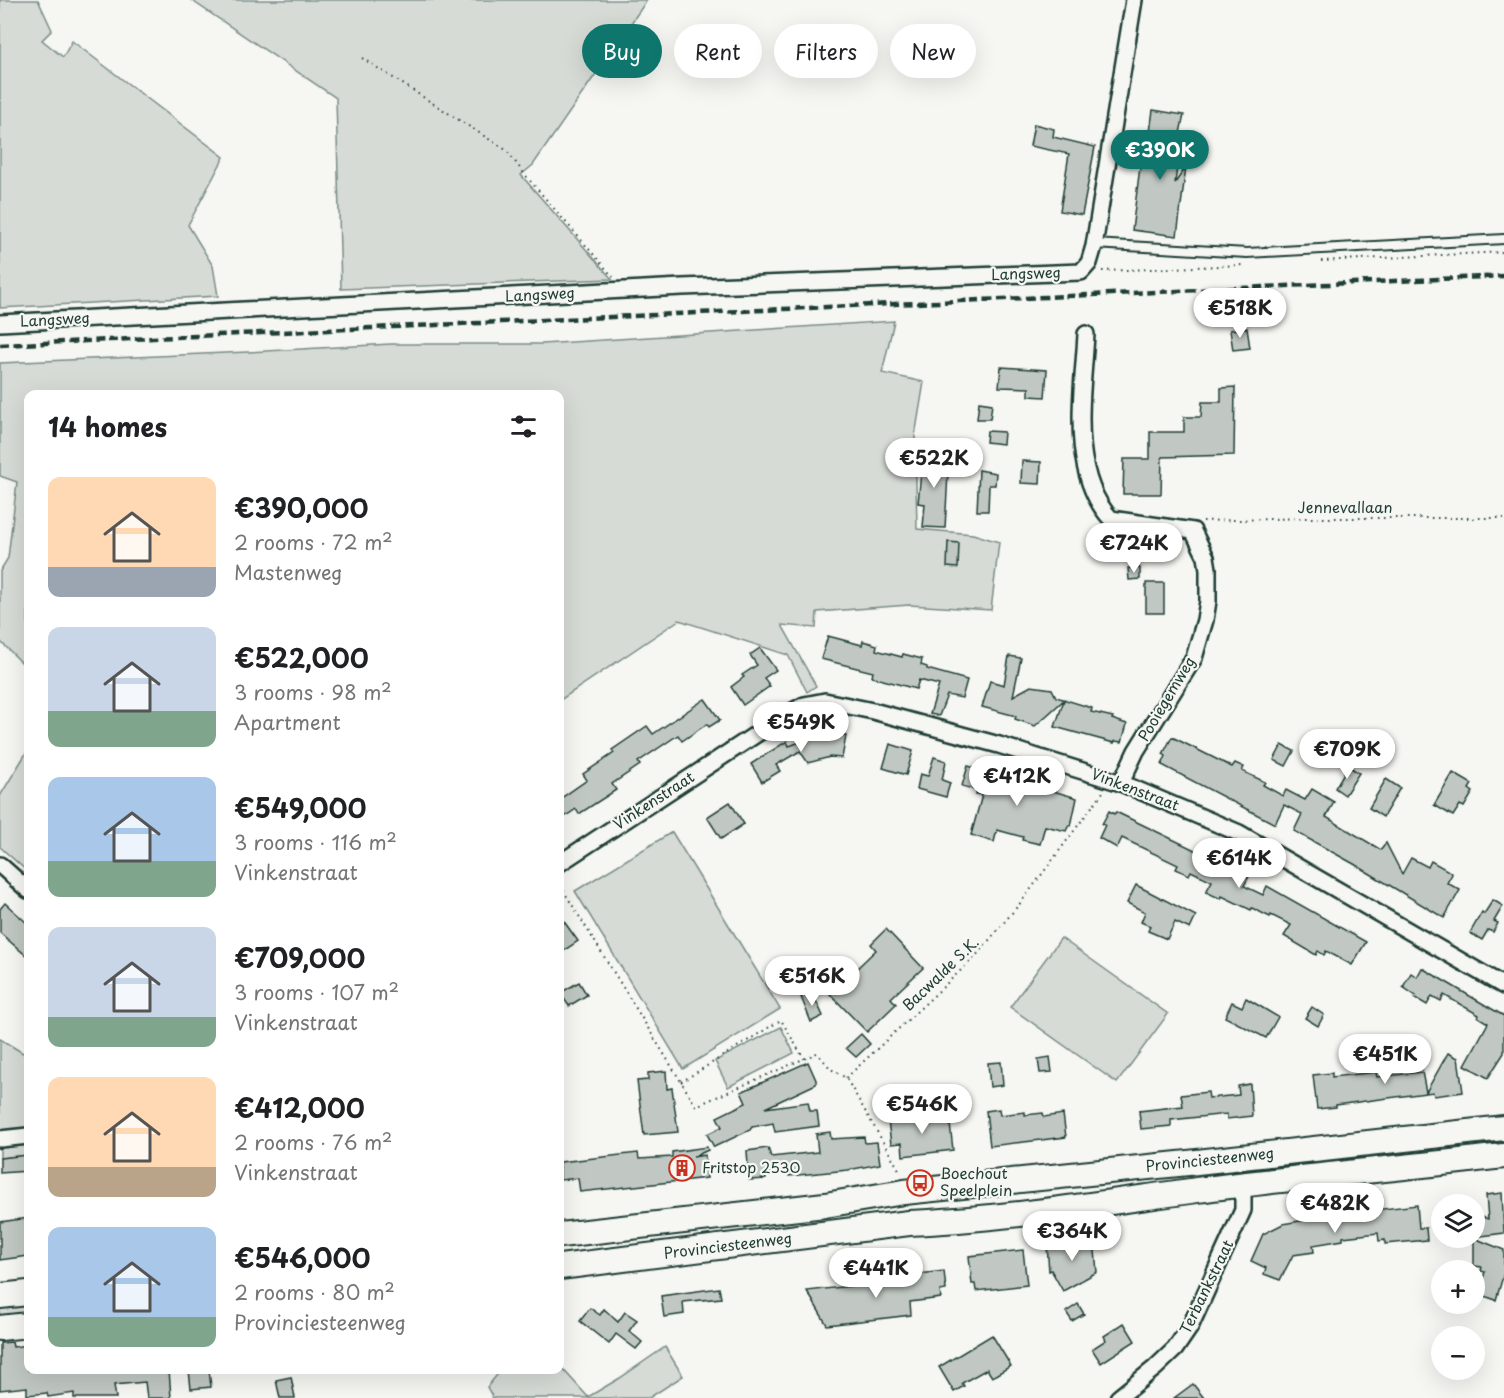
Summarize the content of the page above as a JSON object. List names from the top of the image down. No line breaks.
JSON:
{"streets":{"main road":["Provinciesteenweg"],"street":["Langsweg","Pooiegemweg","Vinkenstraat","Terbankstraat"],"path":["Jennevallaan","Bacwalde S.K."]},"crossings":[["Jennevallaan","Pooiegemweg"],["Pooiegemweg","Vinkenstraat"],["Pooiegemweg","Bacwalde S.K."],["Vinkenstraat","Bacwalde S.K."],["Provinciesteenweg","Terbankstraat"]],"places":{"building":["Fritstop 2530"],"bus stop":["Boechout Speelplein"]},"page":{"chip":["Buy","Rent","Filters","New"],"price":["€390K","€518K","€522K","€724K","€549K","€709K","€412K","€614K","€516K","€451K","€546K","€482K","€364K","€441K"],"heading":"14 homes","list":[{"name":"€390,000","note":"2 rooms · 72 m² · Mastenweg"},{"name":"€522,000","note":"3 rooms · 98 m² · Apartment"},{"name":"€549,000","note":"3 rooms · 116 m² · Vinkenstraat"},{"name":"€709,000","note":"3 rooms · 107 m² · Vinkenstraat"},{"name":"€412,000","note":"2 rooms · 76 m² · Vinkenstraat"},{"name":"€546,000","note":"2 rooms · 80 m² · Provinciesteenweg"}],"map_buttons":["+","−"]}}
